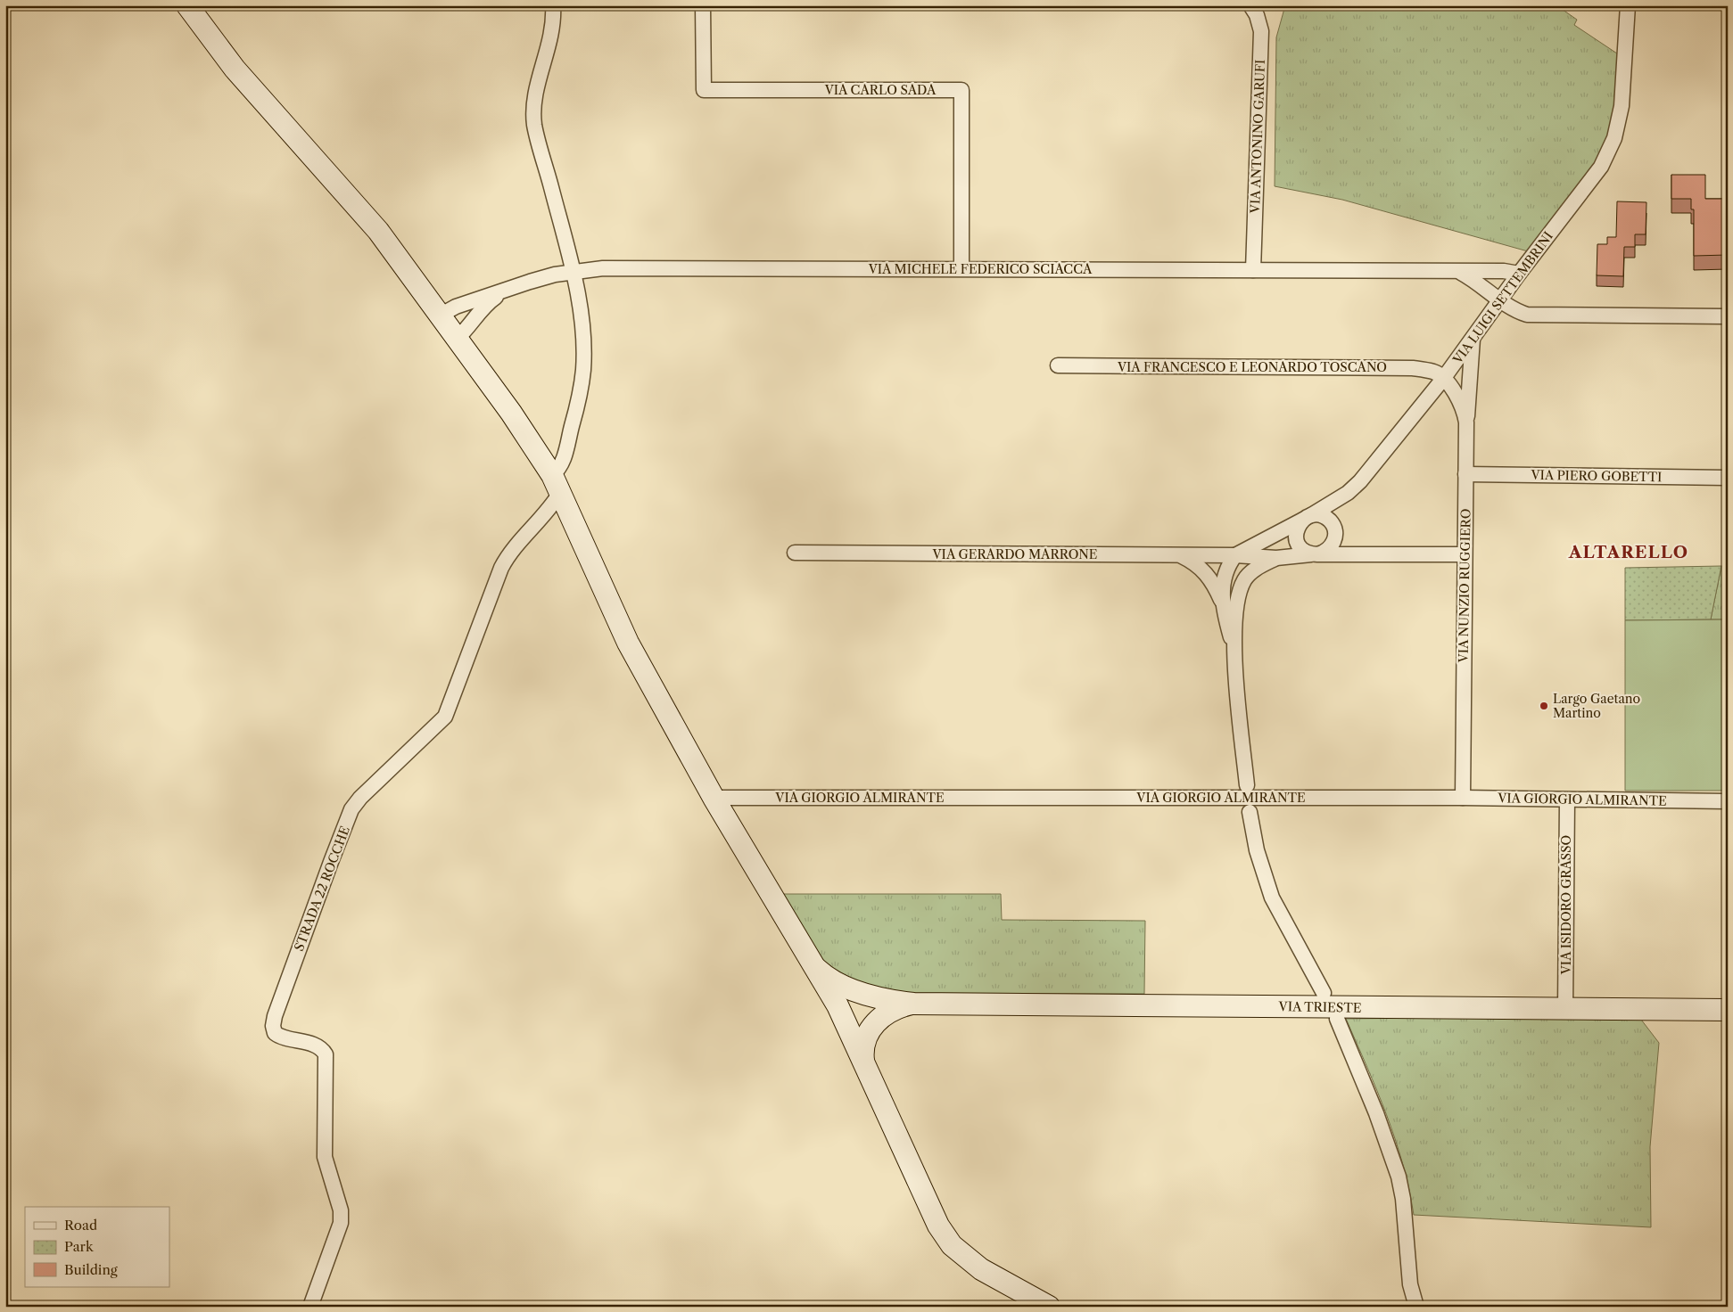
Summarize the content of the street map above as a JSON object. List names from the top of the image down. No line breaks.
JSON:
{"streets":{"street":["VIA CARLO SADA","VIA ANTONINO GARUFI","VIA MICHELE FEDERICO SCIACCA","VIA LUIGI SETTEMBRINI","VIA FRANCESCO E LEONARDO TOSCANO","VIA PIERO GOBETTI","VIA GERARDO MARRONE","VIA NUNZIO RUGGIERO","VIA GIORGIO ALMIRANTE","STRADA 22 ROCCHE","VIA ISIDORO GRASSO","VIA TRIESTE"]},"crossings":[["VIA CARLO SADA","VIA MICHELE FEDERICO SCIACCA"],["VIA ANTONINO GARUFI","VIA MICHELE FEDERICO SCIACCA"],["VIA MICHELE FEDERICO SCIACCA","VIA LUIGI SETTEMBRINI"],["VIA LUIGI SETTEMBRINI","VIA FRANCESCO E LEONARDO TOSCANO"],["VIA LUIGI SETTEMBRINI","VIA GERARDO MARRONE"],["VIA LUIGI SETTEMBRINI","VIA NUNZIO RUGGIERO"],["VIA FRANCESCO E LEONARDO TOSCANO","VIA NUNZIO RUGGIERO"],["VIA PIERO GOBETTI","VIA NUNZIO RUGGIERO"],["VIA NUNZIO RUGGIERO","VIA GIORGIO ALMIRANTE"],["VIA GIORGIO ALMIRANTE","VIA ISIDORO GRASSO"],["VIA ISIDORO GRASSO","VIA TRIESTE"]],"districts":["ALTARELLO"],"places":["Largo Gaetano Martino"],"legend":["Road","Park","Building"]}
